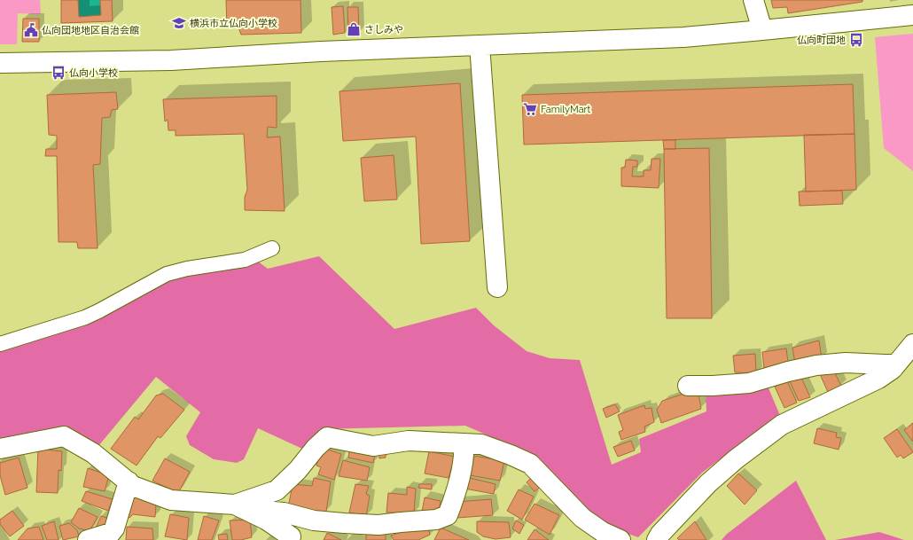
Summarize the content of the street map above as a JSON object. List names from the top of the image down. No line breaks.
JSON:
{"places":{"school or university":["横浜市立仏向小学校"],"shop":["さしみや"],"public building":["仏向団地地区自治会館"],"bus stop":["仏向町団地","仏向小学校"],"supermarket":["FamilyMart"]}}
